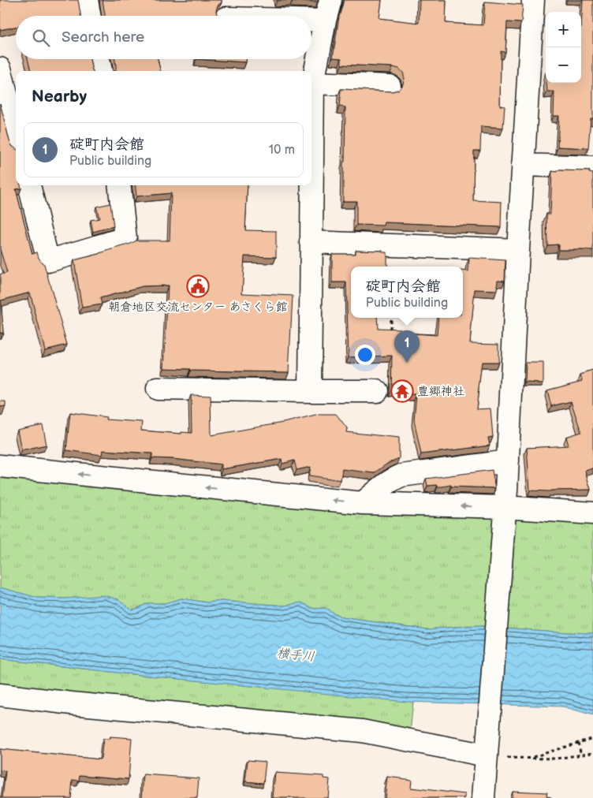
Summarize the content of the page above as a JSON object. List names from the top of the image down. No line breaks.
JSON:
{"water":["横手川"],"places":{"public building":["朝倉地区交流センター あさくら館"],"temple":["豊郷神社"]},"page":{"map_buttons":["+","−"],"search":"Search here","heading":"Nearby","list":[{"mark":"1","name":"碇町内会館","note":"Public building","value":"10 m"}],"popup":["碇町内会館","Public building"],"pins":"1"}}
